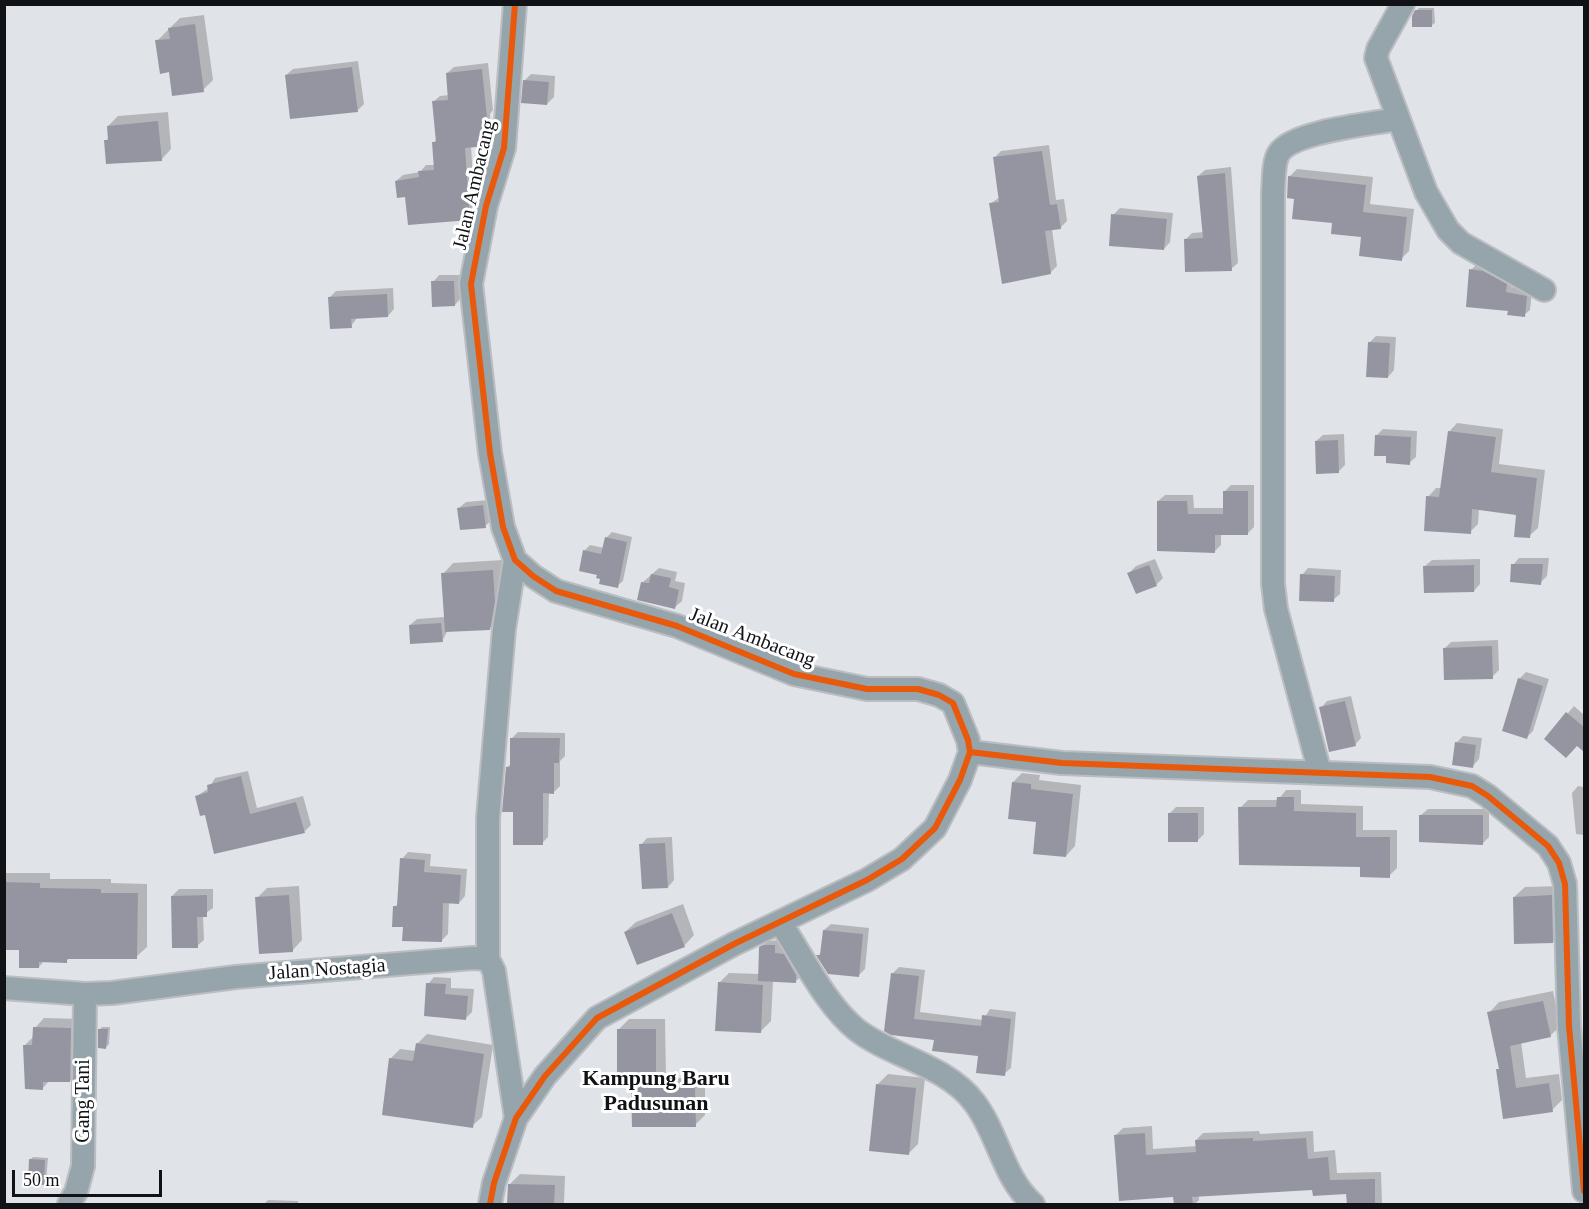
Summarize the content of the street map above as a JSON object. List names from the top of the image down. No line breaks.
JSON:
{"streets":{"street":["Jalan Ambacang","Jalan Nostagia","Gang Tani"]},"crossings":[["Jalan Nostagia","Gang Tani"]],"districts":["Kampung Baru Padusunan"],"scale_bar":"50 m"}
